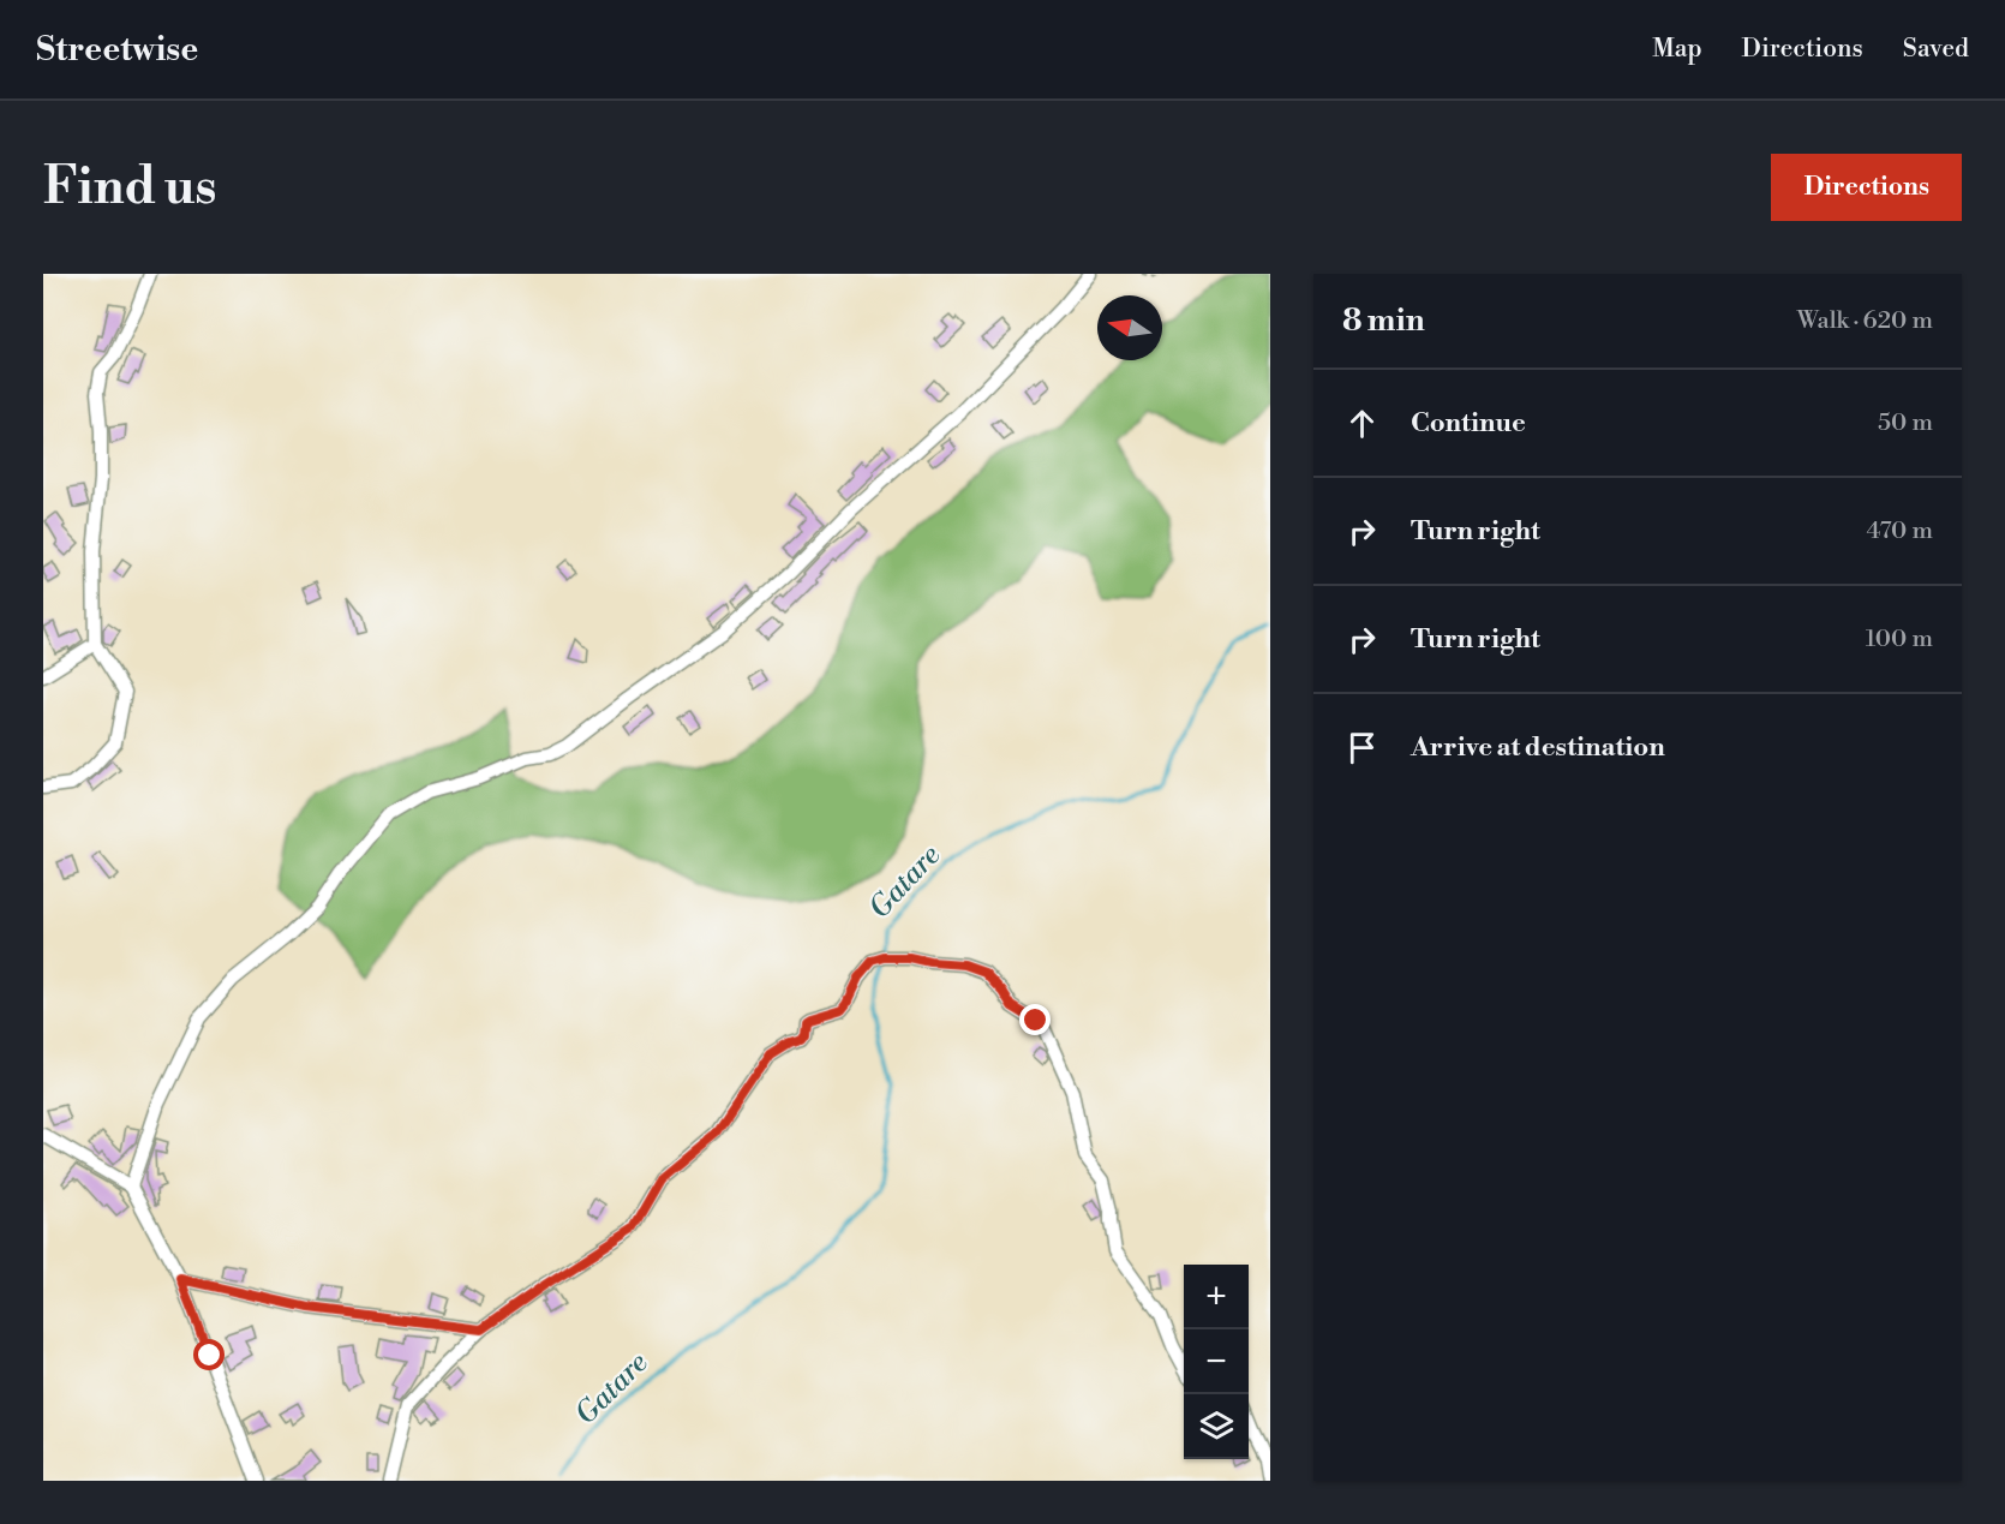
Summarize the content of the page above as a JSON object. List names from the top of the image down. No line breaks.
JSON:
{"water":["Gatare"],"north":"left","page":{"header":"Streetwise","nav":["Map","Directions","Saved"],"buttons":"Directions","title":"Find us","heading":["8 min","Walk · 620 m"],"list":[["Continue","50 m"],["Turn right","470 m"],["Turn right","100 m"],"Arrive at destination"],"map_buttons":["+","−"]}}
